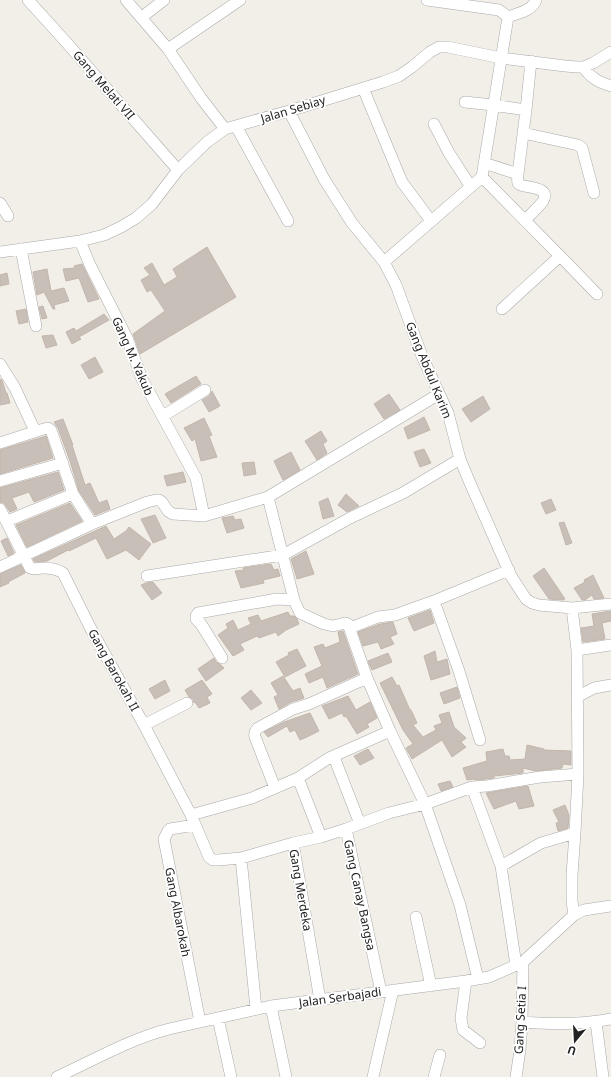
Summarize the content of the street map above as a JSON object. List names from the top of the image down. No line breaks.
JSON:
{"streets":{"street":["Gang Melati VII","Jalan Sebiay","Gang M. Yakub","Gang Abdul Karim","Gang Barokah II","Gang Merdeka","Gang Canay Bangsa","Gang Albarokah","Jalan Serbajadi","Gang Setia I"]},"crossings":[["Gang Melati VII","Jalan Sebiay"],["Jalan Sebiay","Gang M. Yakub"],["Jalan Sebiay","Gang Abdul Karim"],["Gang Barokah II","Gang Merdeka"],["Gang Barokah II","Gang Albarokah"],["Gang Merdeka","Gang Canay Bangsa"],["Gang Merdeka","Jalan Serbajadi"],["Gang Canay Bangsa","Jalan Serbajadi"],["Gang Albarokah","Jalan Serbajadi"],["Jalan Serbajadi","Gang Setia I"]],"north":"bottom"}
